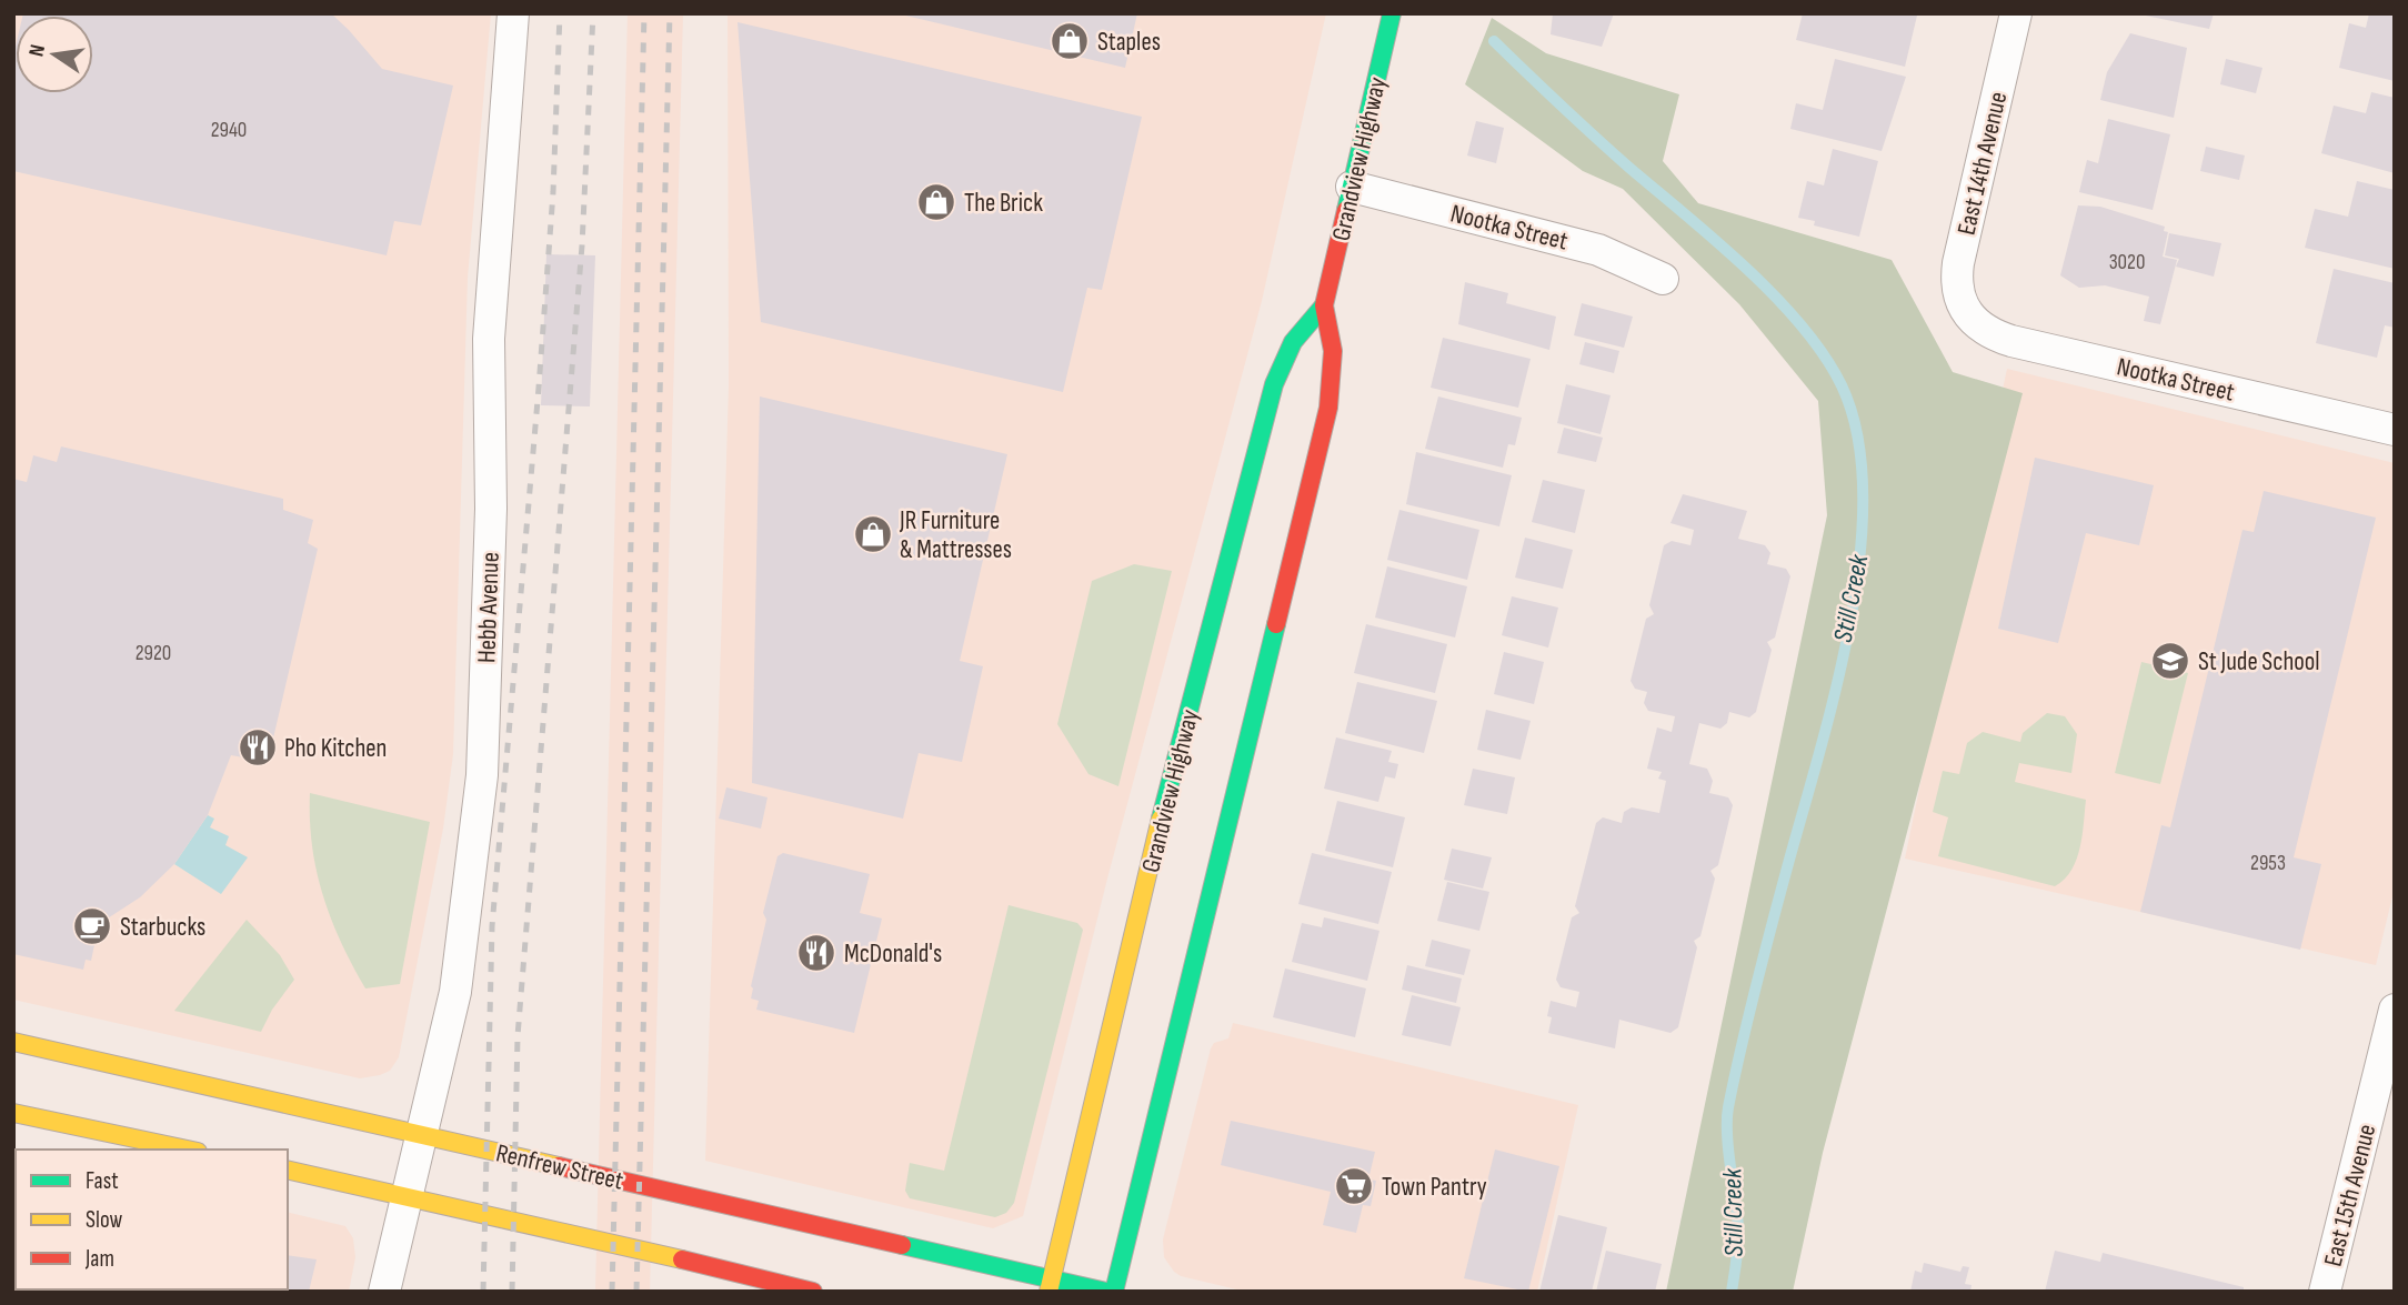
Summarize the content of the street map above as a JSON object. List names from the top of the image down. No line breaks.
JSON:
{"streets":{"main road":["Grandview Highway","Renfrew Street"],"street":["East 14th Avenue","Nootka Street","Hebb Avenue","East 15th Avenue"]},"crossings":[["Grandview Highway","Nootka Street"],["Grandview Highway","Renfrew Street"],["East 14th Avenue","Nootka Street"],["Hebb Avenue","Renfrew Street"]],"water":["Still Creek"],"places":{"shop":["Staples","The Brick","JR Furniture & Mattresses"],"school or university":["St Jude School"],"restaurant":["Pho Kitchen","McDonald's"],"cafe":["Starbucks"],"supermarket":["Town Pantry"]},"house_numbers":["2940","3020","2920","2953"],"legend":["Fast","Slow","Jam"],"north":"left"}
